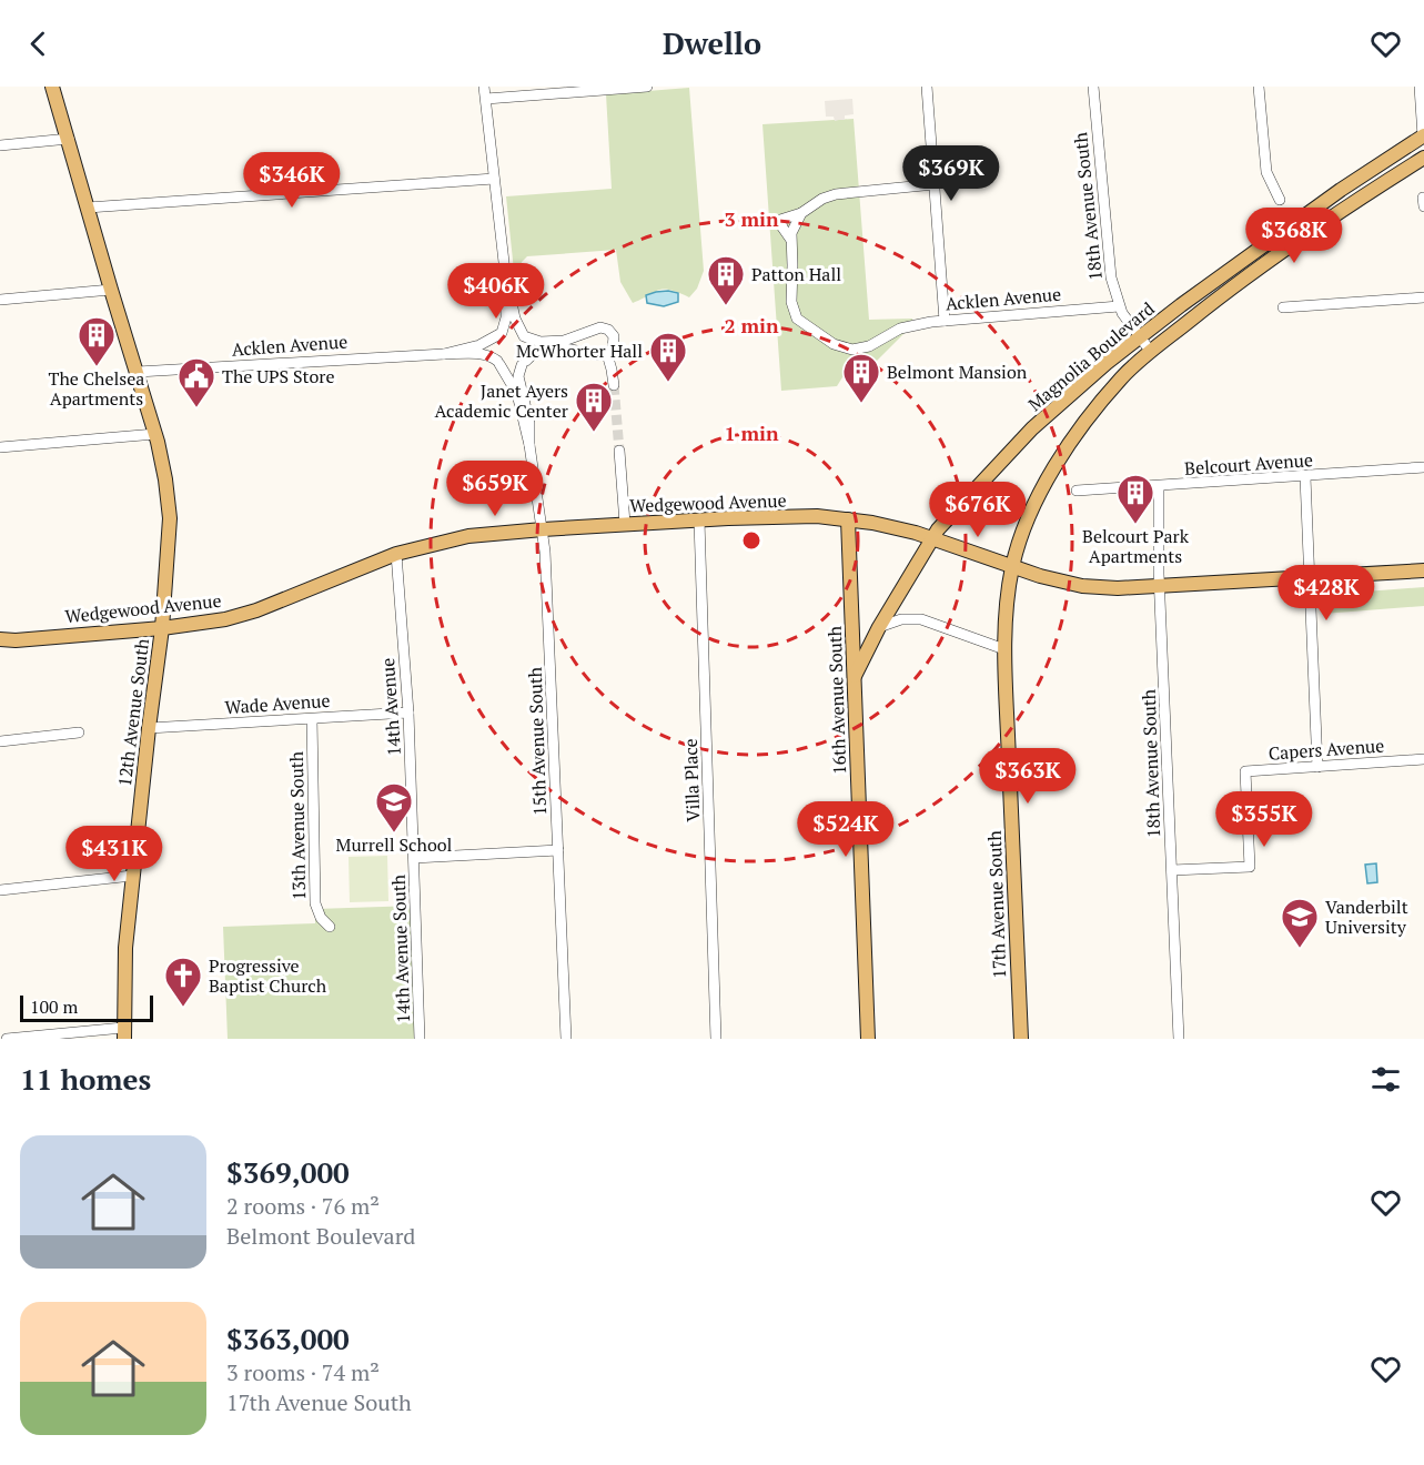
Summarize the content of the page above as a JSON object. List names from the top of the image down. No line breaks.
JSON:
{"streets":{"main road":["Magnolia Boulevard","Wedgewood Avenue","16th Avenue South","12th Avenue South","17th Avenue South"],"street":["18th Avenue South","Acklen Avenue","Belcourt Avenue","Wade Avenue","14th Avenue","15th Avenue South","Capers Avenue","Villa Place","13th Avenue South","14th Avenue South"]},"crossings":[["18th Avenue South","Acklen Avenue"],["18th Avenue South","Magnolia Boulevard"],["18th Avenue South","Belcourt Avenue"],["18th Avenue South","Wedgewood Avenue"],["18th Avenue South","Capers Avenue"],["Acklen Avenue","12th Avenue South"],["Acklen Avenue","15th Avenue South"],["Magnolia Boulevard","Wedgewood Avenue"],["Magnolia Boulevard","16th Avenue South"],["Magnolia Boulevard","17th Avenue South"],["Wedgewood Avenue","16th Avenue South"],["Wedgewood Avenue","14th Avenue"],["Wedgewood Avenue","12th Avenue South"],["Wedgewood Avenue","15th Avenue South"],["Wedgewood Avenue","Villa Place"],["Wedgewood Avenue","17th Avenue South"],["Wade Avenue","14th Avenue"],["Wade Avenue","12th Avenue South"],["Wade Avenue","13th Avenue South"],["14th Avenue","14th Avenue South"]],"places":{"building":["Patton Hall","The Chelsea Apartments","McWhorter Hall","Belmont Mansion","Janet Ayers Academic Center","Belcourt Park Apartments"],"public building":["The UPS Store"],"school or university":["Murrell School","Vanderbilt University"],"church":["Progressive Baptist Church"]},"scale_bar":"100 m","page":{"header":"Dwello","price":["$369K","$346K","$368K","$406K","$659K","$676K","$428K","$363K","$355K","$524K","$431K"],"scale":"100 m","heading":"11 homes","list":[{"name":"$369,000","note":"2 rooms · 76 m² · Belmont Boulevard"},{"name":"$363,000","note":"3 rooms · 74 m² · 17th Avenue South"}]},"rings":["3 min","2 min","1 min"]}
